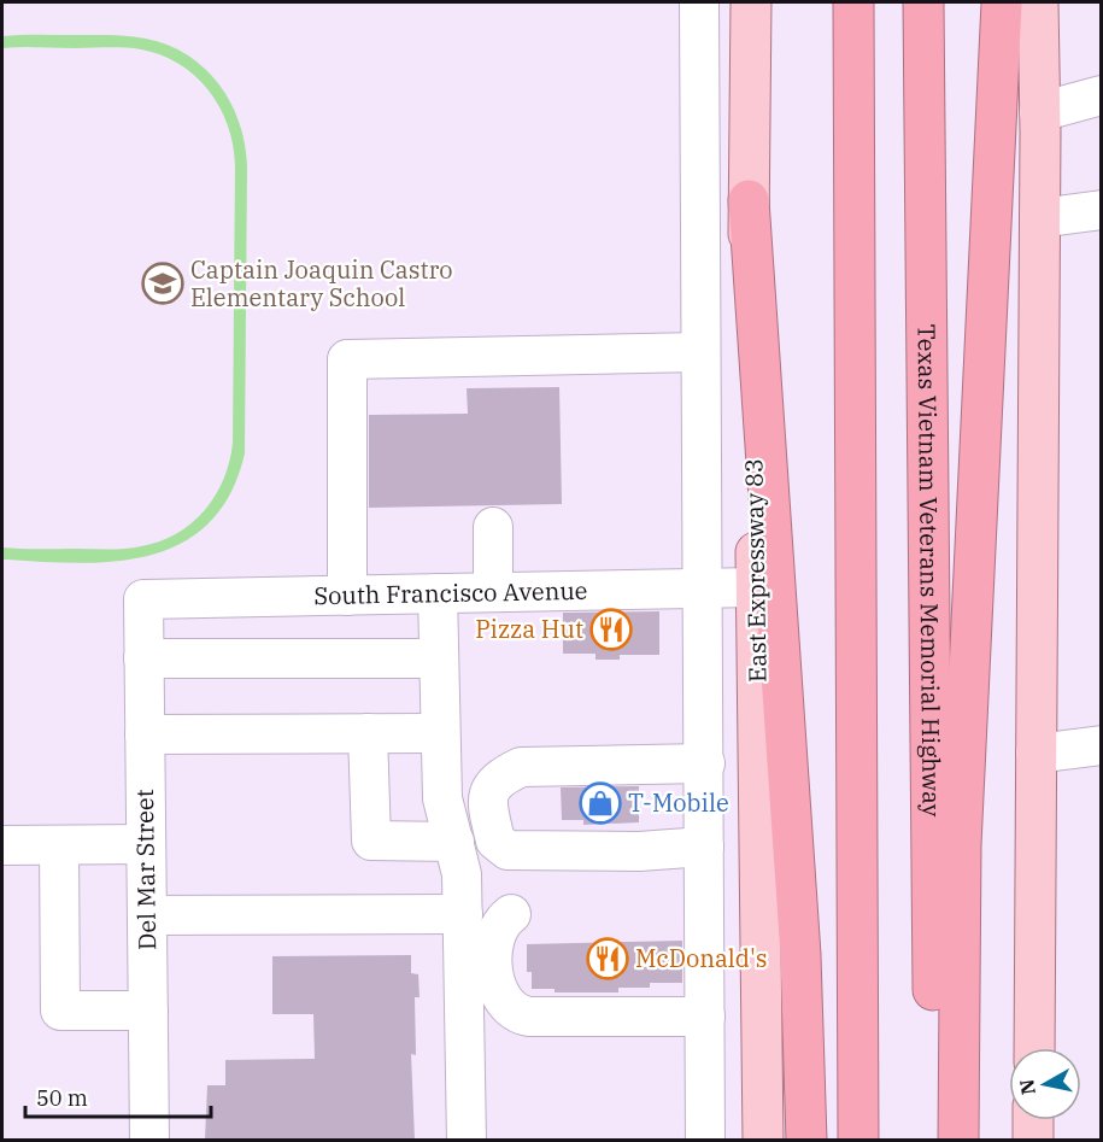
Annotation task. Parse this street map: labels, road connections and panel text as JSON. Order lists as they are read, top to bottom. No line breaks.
{"streets":{"highway":["Texas Vietnam Veterans Memorial Highway"],"main road":["East Expressway 83"],"street":["South Francisco Avenue","Del Mar Street"]},"crossings":[["East Expressway 83","South Francisco Avenue"],["South Francisco Avenue","Del Mar Street"]],"places":{"school or university":["Captain Joaquin Castro Elementary School"],"restaurant":["Pizza Hut","McDonald's"],"shop":["T-Mobile"]},"scale_bar":"50 m","north":"left"}
